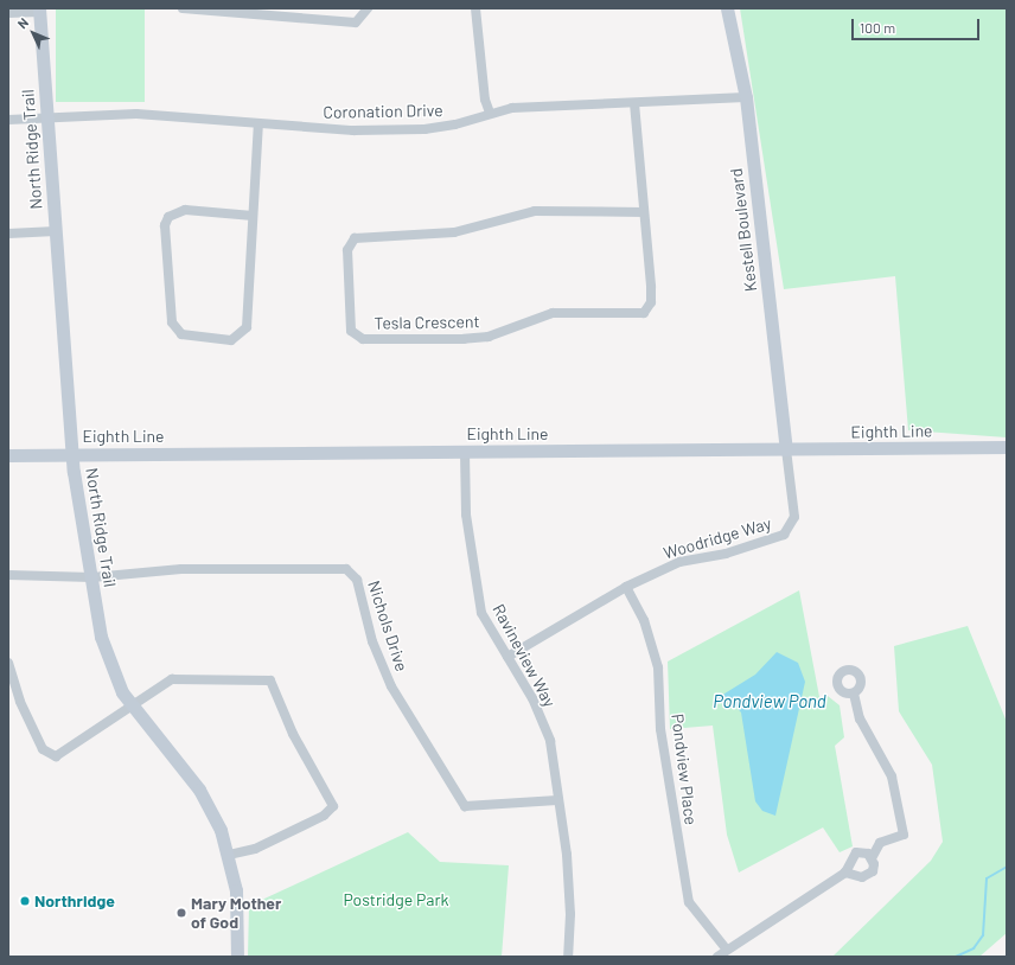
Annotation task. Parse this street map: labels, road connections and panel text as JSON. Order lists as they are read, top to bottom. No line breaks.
{"streets":{"street":["Coronation Drive","North Ridge Trail","Kestell Boulevard","Tesla Crescent","Eighth Line","Woodridge Way","Nichols Drive","Ravineview Way","Pondview Place"]},"crossings":[["Coronation Drive","North Ridge Trail"],["Coronation Drive","Kestell Boulevard"],["Coronation Drive","Tesla Crescent"],["North Ridge Trail","Eighth Line"],["North Ridge Trail","Nichols Drive"],["Kestell Boulevard","Eighth Line"],["Kestell Boulevard","Woodridge Way"],["Eighth Line","Woodridge Way"],["Eighth Line","Ravineview Way"],["Woodridge Way","Ravineview Way"],["Woodridge Way","Pondview Place"],["Nichols Drive","Ravineview Way"]],"water":["Pondview Pond"],"parks":["Postridge Park"],"places":["Northridge","Mary Mother of God"],"scale_bar":"100 m","north":"top left"}
